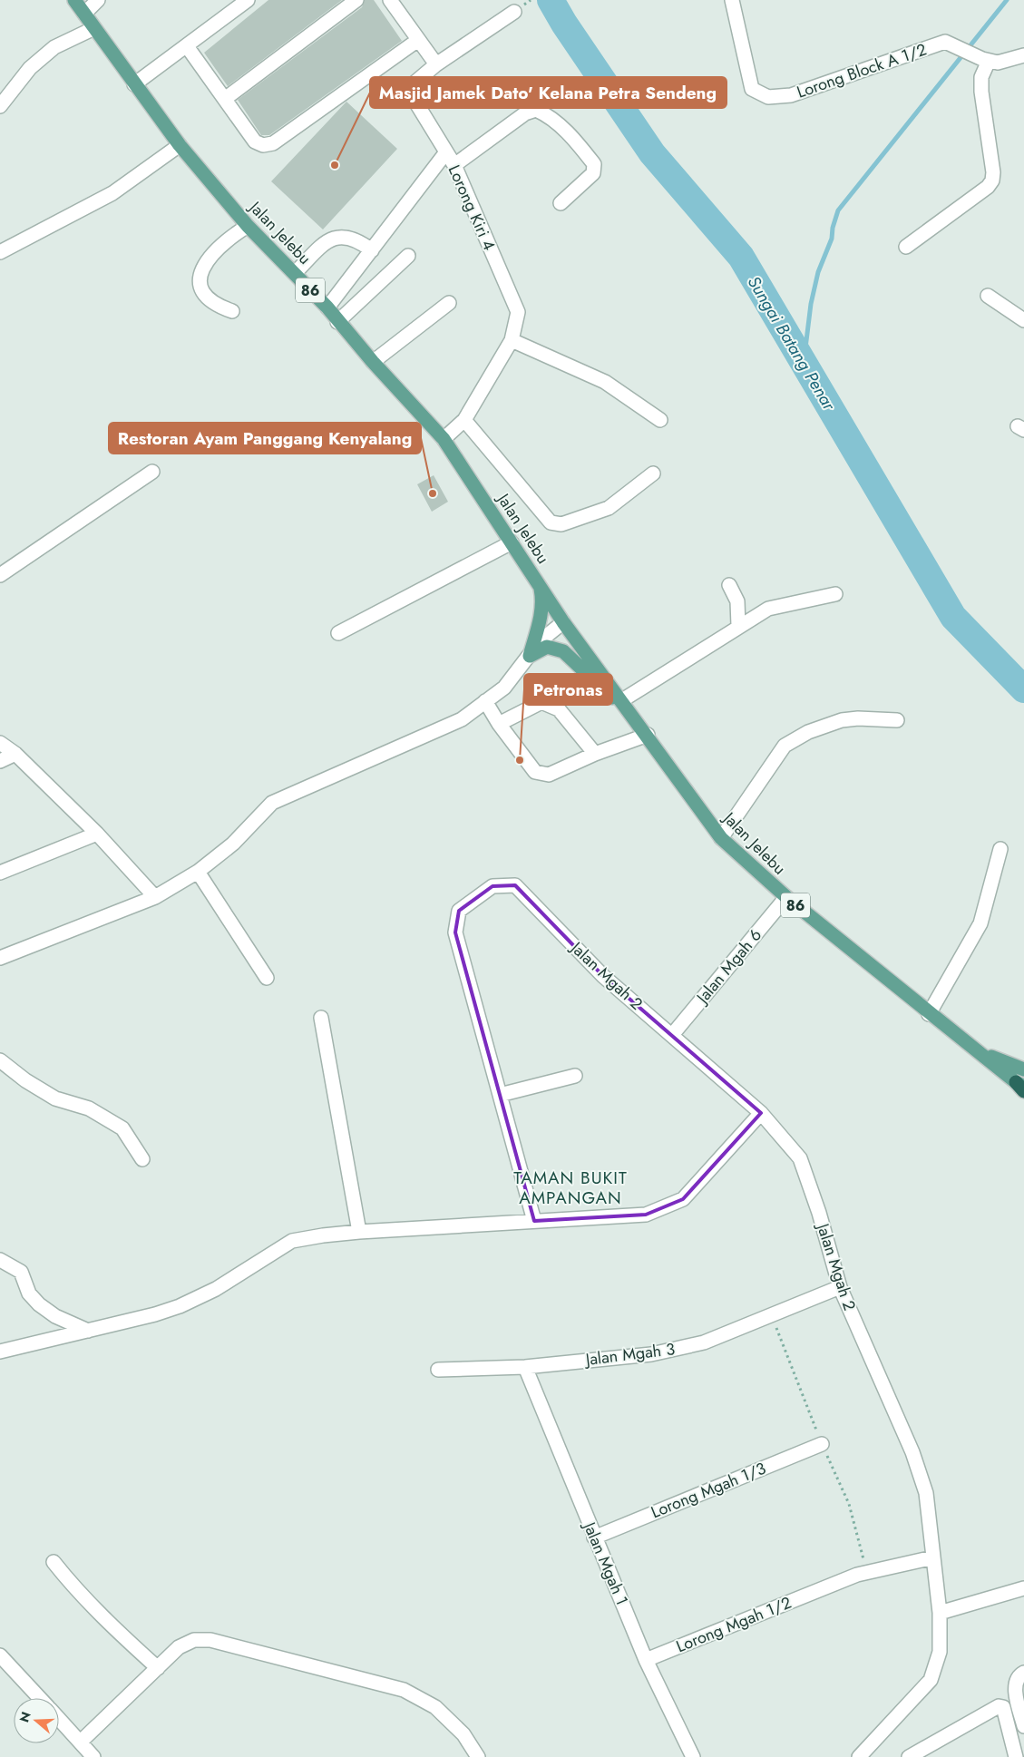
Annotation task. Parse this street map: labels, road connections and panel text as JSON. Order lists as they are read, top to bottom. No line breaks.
{"streets":{"main road":["Jalan Jelebu","86"],"street":["Lorong Block A 1/2","Lorong Kiri 4","Jalan Mgah 6","Jalan Mgah 2","Jalan Mgah 3","Lorong Mgah 1/3","Jalan Mgah 1","Lorong Mgah 1/2"]},"crossings":[["Lorong Kiri 4","Jalan Jelebu"],["Jalan Jelebu","Jalan Mgah 6"],["Jalan Mgah 6","Jalan Mgah 2"],["Jalan Mgah 2","Jalan Mgah 3"],["Jalan Mgah 2","Lorong Mgah 1/2"],["Jalan Mgah 3","Jalan Mgah 1"],["Lorong Mgah 1/3","Jalan Mgah 1"],["Jalan Mgah 1","Lorong Mgah 1/2"]],"districts":["TAMAN BUKIT AMPANGAN"],"water":["Sungai Batang Penar"],"places":["Masjid Jamek Dato' Kelana Petra Sendeng","Restoran Ayam Panggang Kenyalang","Petronas"],"north":"left"}
